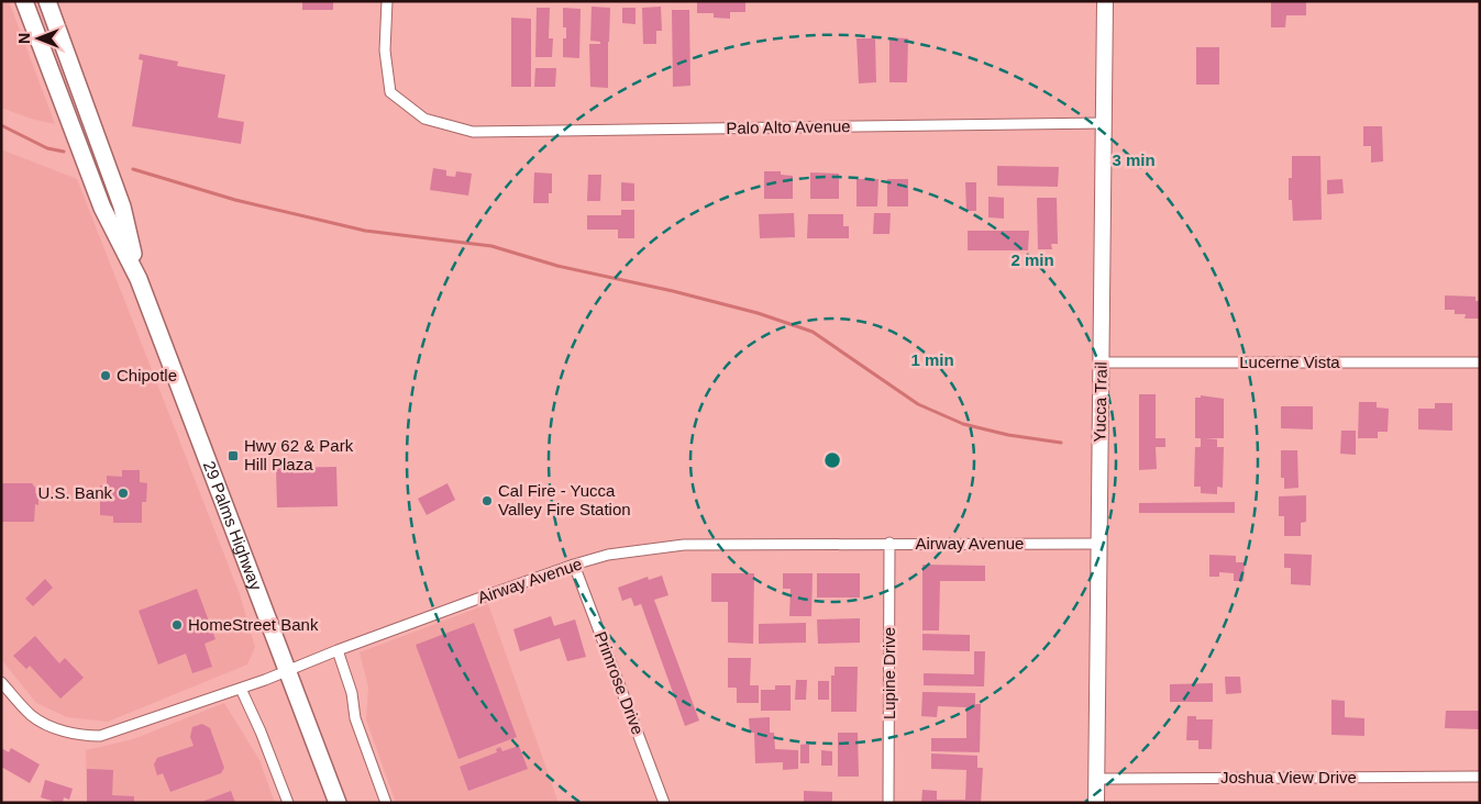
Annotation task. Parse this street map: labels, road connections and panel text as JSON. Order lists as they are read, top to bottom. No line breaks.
{"streets":{"main road":["Yucca Trail","29 Palms Highway"],"street":["Palo Alto Avenue","Lucerne Vista","Airway Avenue","Lupine Drive","Primrose Drive","Joshua View Drive"]},"crossings":[["Palo Alto Avenue","Yucca Trail"],["Lucerne Vista","Yucca Trail"],["Yucca Trail","Airway Avenue"],["Yucca Trail","Joshua View Drive"],["29 Palms Highway","Airway Avenue"],["Airway Avenue","Lupine Drive"],["Airway Avenue","Primrose Drive"]],"places":{"other":["Chipotle","U.S. Bank","Cal Fire - Yucca Valley Fire Station","HomeStreet Bank"],"transit":["Hwy 62 & Park Hill Plaza"]},"north":"left","rings":["3 min","2 min","1 min"]}
